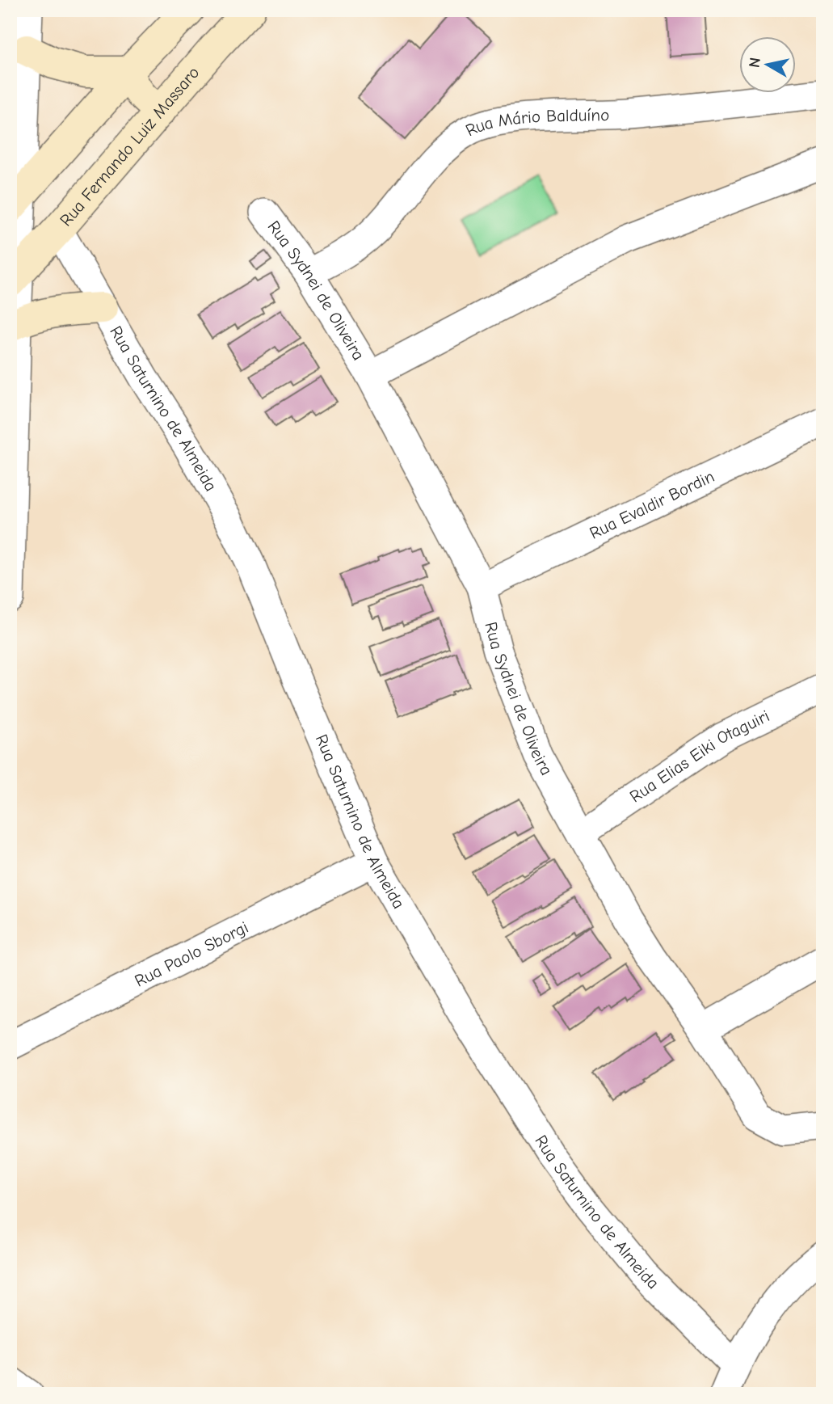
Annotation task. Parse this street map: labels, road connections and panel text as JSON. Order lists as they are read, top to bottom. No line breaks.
{"streets":{"street":["Rua Mário Balduíno","Rua Fernando Luiz Massaro","Rua Sydnei de Oliveira","Rua Saturnino de Almeida","Rua Evaldir Bordin","Rua Elias Eiki Otaguiri","Rua Paolo Sborgi"]},"crossings":[["Rua Mário Balduíno","Rua Sydnei de Oliveira"],["Rua Fernando Luiz Massaro","Rua Saturnino de Almeida"],["Rua Sydnei de Oliveira","Rua Evaldir Bordin"],["Rua Sydnei de Oliveira","Rua Elias Eiki Otaguiri"],["Rua Saturnino de Almeida","Rua Paolo Sborgi"]],"north":"left"}
